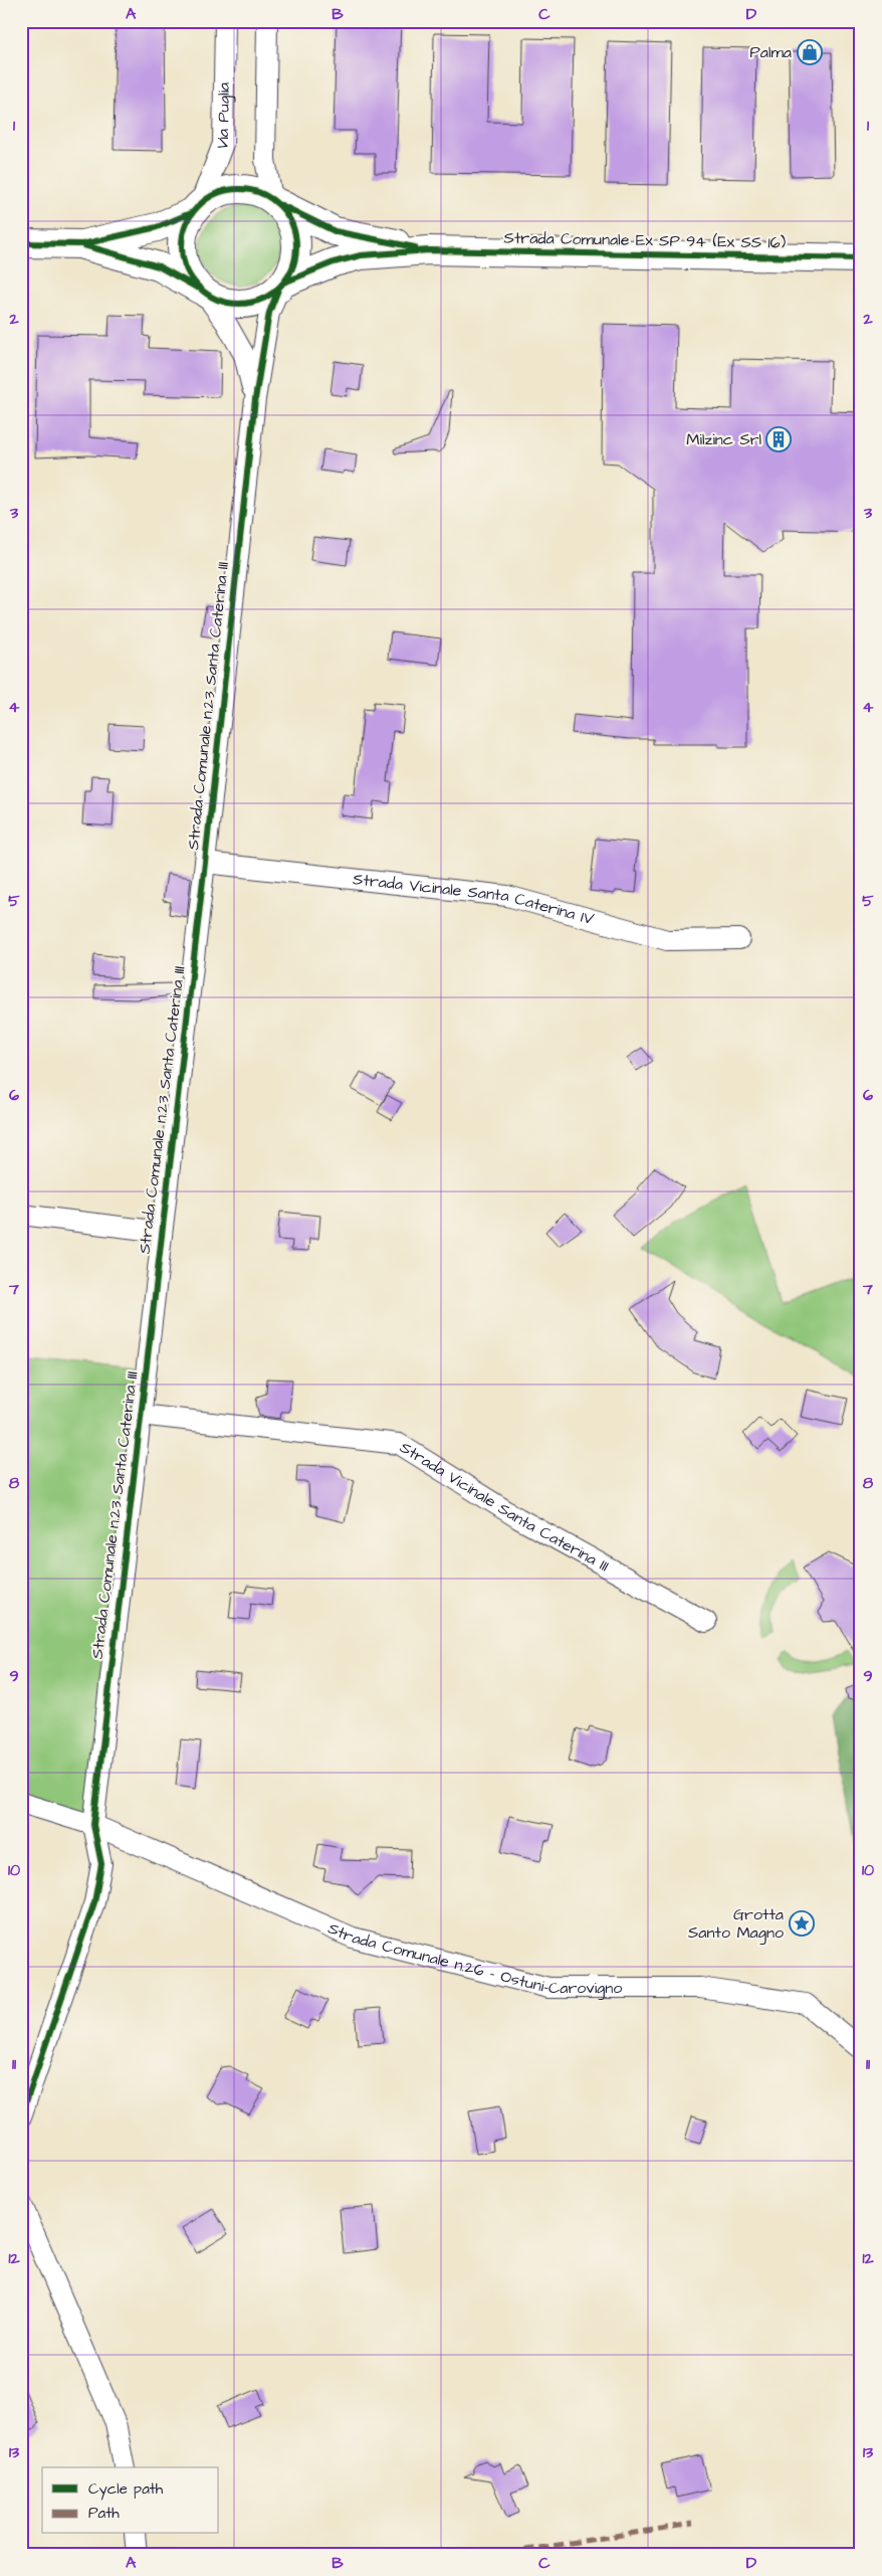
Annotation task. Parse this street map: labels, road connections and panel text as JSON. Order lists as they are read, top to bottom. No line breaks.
{"streets":{"main road":["Strada Comunale Ex SP 94 (Ex SS 16)"],"street":["Via Puglia","Strada Comunale n.23 Santa Caterina III","Strada Vicinale Santa Caterina IV","Strada Vicinale Santa Caterina III","Strada Comunale n.26 - Ostuni-Carovigno"]},"crossings":[["Via Puglia","Strada Comunale Ex SP 94 (Ex SS 16)"],["Via Puglia","Strada Comunale n.23 Santa Caterina III"],["Strada Comunale Ex SP 94 (Ex SS 16)","Strada Comunale n.23 Santa Caterina III"],["Strada Comunale n.23 Santa Caterina III","Strada Vicinale Santa Caterina IV"],["Strada Comunale n.23 Santa Caterina III","Strada Vicinale Santa Caterina III"],["Strada Comunale n.23 Santa Caterina III","Strada Comunale n.26 - Ostuni-Carovigno"]],"places":{"shop":["Palma"],"building":["Milzinc Srl"],"place":["Grotta Santo Magno"]},"legend":["Cycle path","Path"],"grid":{"columns":["A","B","C","D"],"rows":["1","2","3","4","5","6","7","8","9","10","11","12","13"]}}
